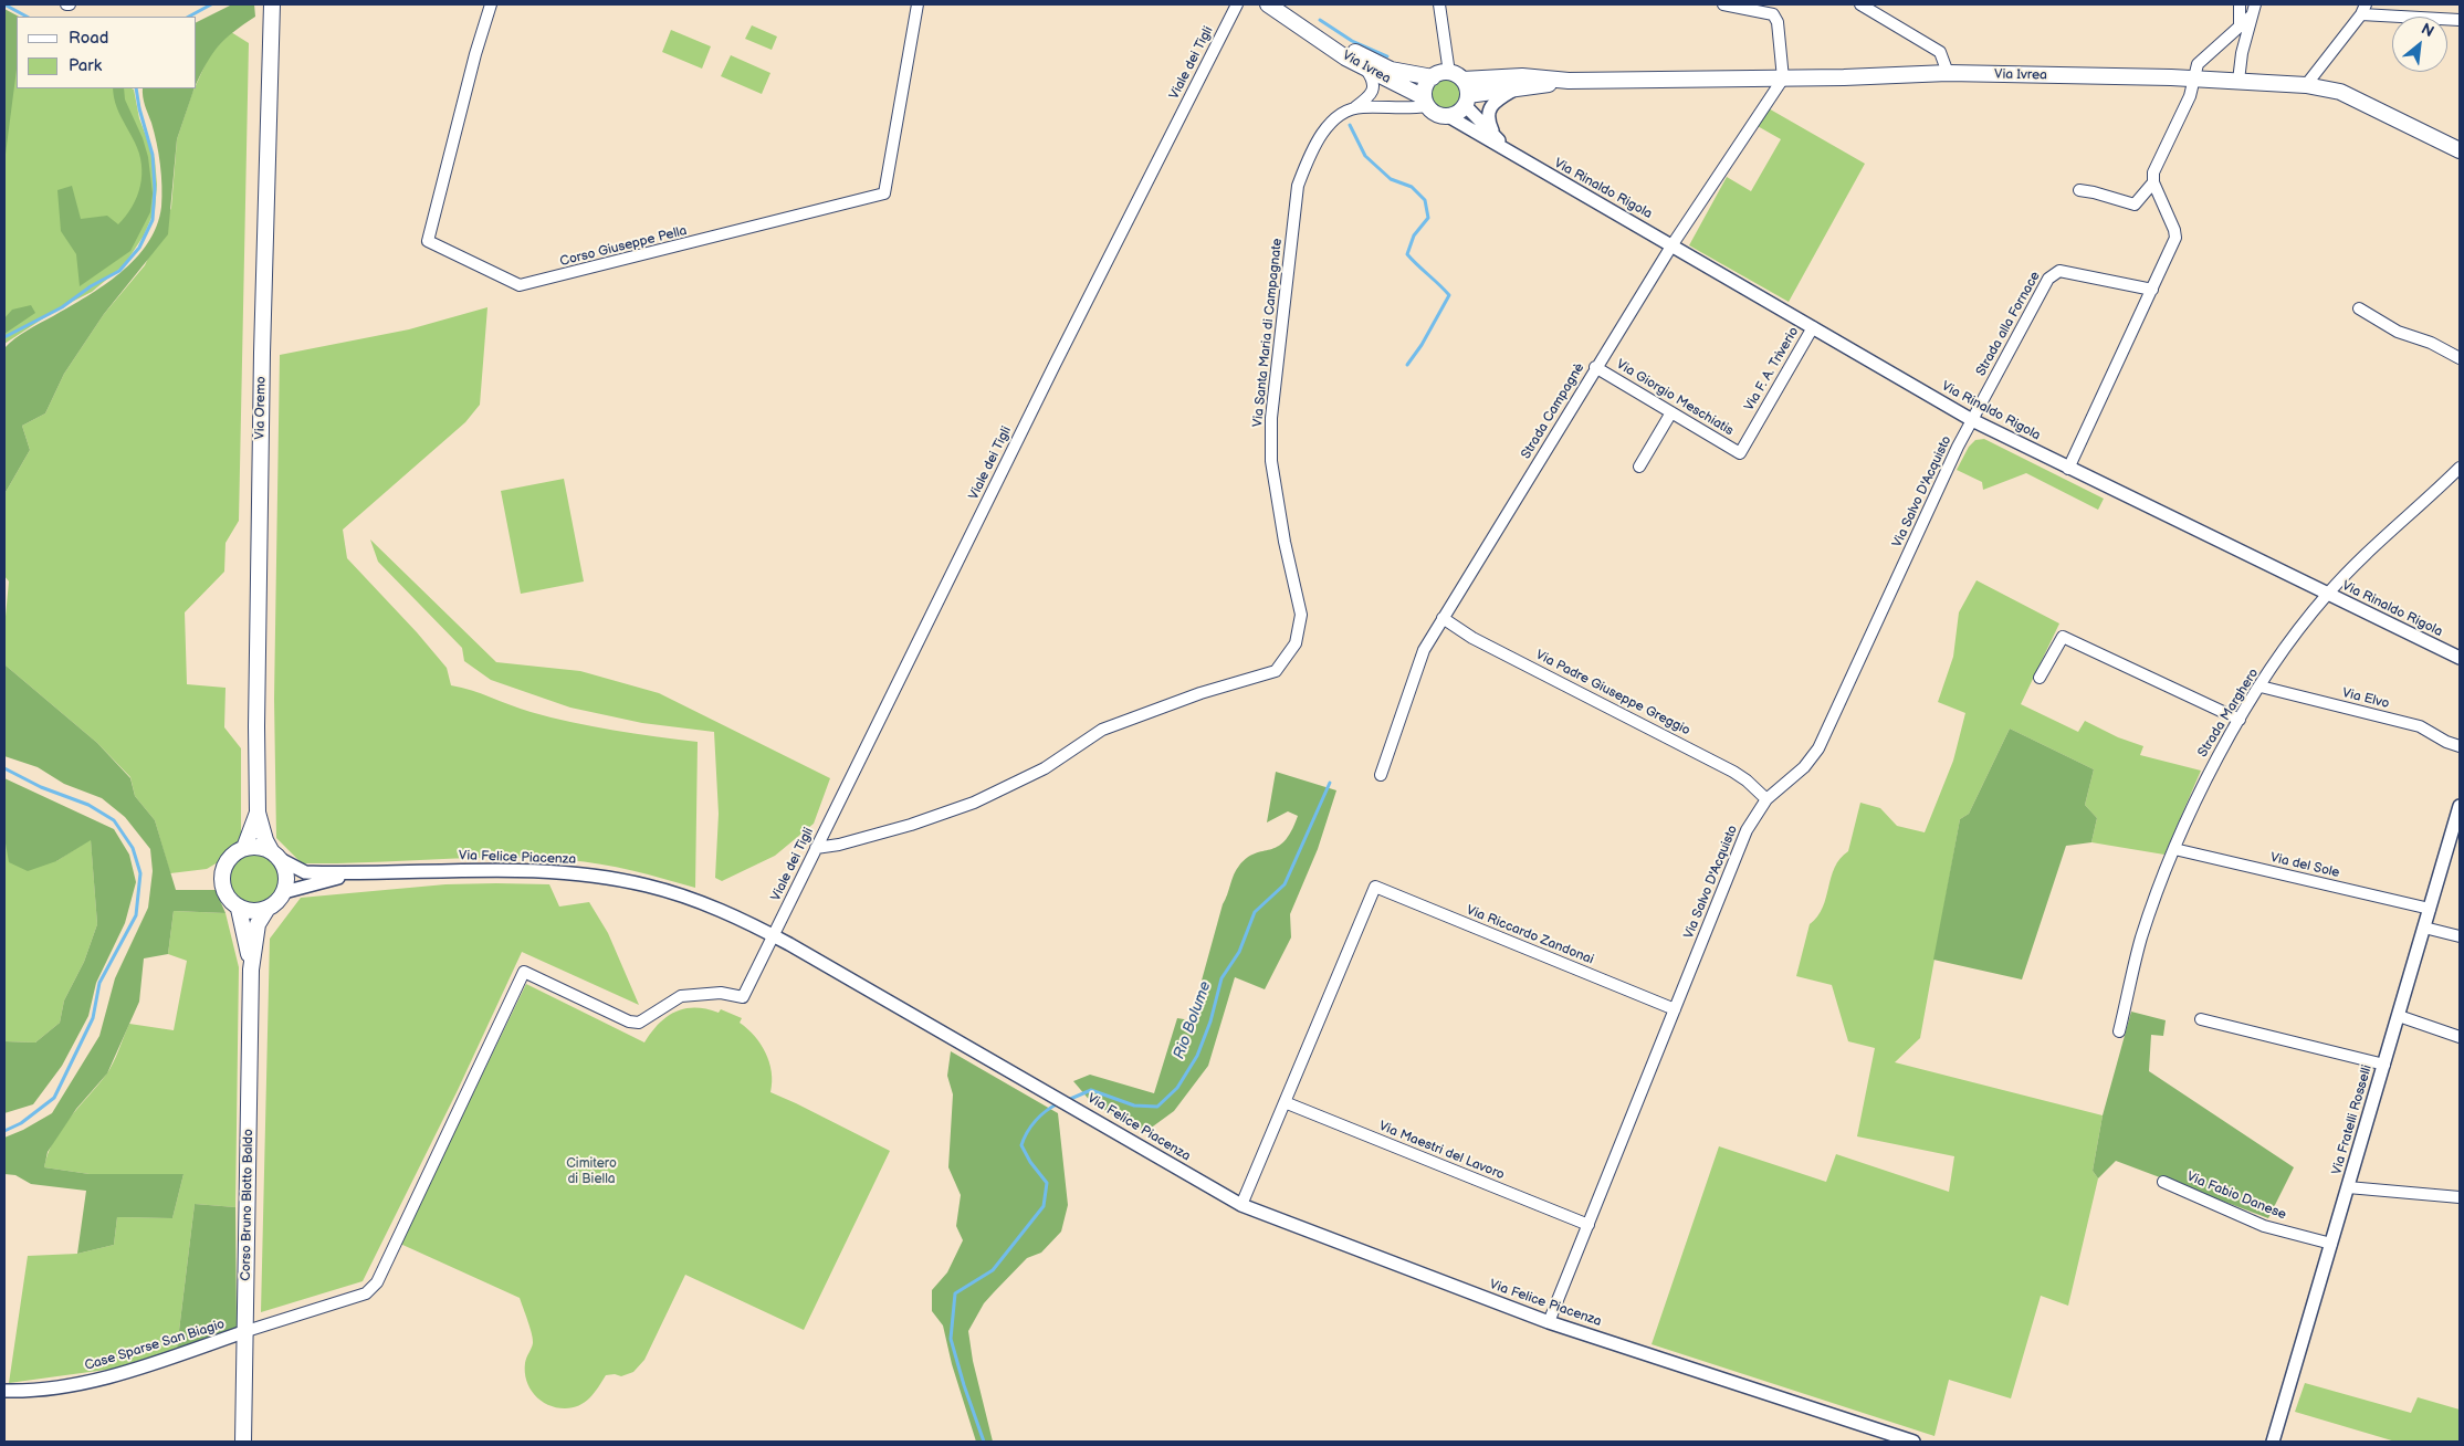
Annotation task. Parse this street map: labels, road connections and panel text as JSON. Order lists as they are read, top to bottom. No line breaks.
{"streets":{"main road":["Via Ivrea","Via Oremo","Corso Bruno Blotto Baldo"],"street":["Viale dei Tigli","Via Rinaldo Rigola","Corso Giuseppe Pella","Strada alla Fornace","Via Santa Maria di Campagnate","Via F. A. Triverio","Via Giorgio Meschiatis","Strada Campagnè","Via Salvo D'Acquisto","Via Padre Giuseppe Greggio","Via Elvo","Strada Marghero","Via Felice Piacenza","Via del Sole","Via Riccardo Zandonai","Via Fratelli Rosselli","Via Maestri del Lavoro","Via Fabio Danese","Case Sparse San Biagio"]},"crossings":[["Viale dei Tigli","Via Santa Maria di Campagnate"],["Viale dei Tigli","Via Felice Piacenza"],["Viale dei Tigli","Corso Bruno Blotto Baldo"],["Viale dei Tigli","Case Sparse San Biagio"],["Via Ivrea","Via Rinaldo Rigola"],["Via Ivrea","Via Santa Maria di Campagnate"],["Via Ivrea","Strada Campagnè"],["Via Rinaldo Rigola","Strada alla Fornace"],["Via Rinaldo Rigola","Via F. A. Triverio"],["Via Rinaldo Rigola","Strada Campagnè"],["Via Rinaldo Rigola","Via Salvo D'Acquisto"],["Via Rinaldo Rigola","Strada Marghero"],["Strada alla Fornace","Via Salvo D'Acquisto"],["Via F. A. Triverio","Via Giorgio Meschiatis"],["Via Giorgio Meschiatis","Strada Campagnè"],["Via Oremo","Via Felice Piacenza"],["Via Oremo","Corso Bruno Blotto Baldo"],["Strada Campagnè","Via Padre Giuseppe Greggio"],["Via Salvo D'Acquisto","Via Padre Giuseppe Greggio"],["Via Salvo D'Acquisto","Via Felice Piacenza"],["Via Salvo D'Acquisto","Via Riccardo Zandonai"],["Via Salvo D'Acquisto","Via Maestri del Lavoro"],["Via Elvo","Strada Marghero"],["Strada Marghero","Via del Sole"],["Via Felice Piacenza","Corso Bruno Blotto Baldo"],["Via del Sole","Via Fratelli Rosselli"],["Via Riccardo Zandonai","Via Maestri del Lavoro"],["Via Fratelli Rosselli","Via Fabio Danese"],["Corso Bruno Blotto Baldo","Case Sparse San Biagio"]],"water":["Rio Bolume"],"parks":["Cimitero di Biella"],"legend":["Road","Park"],"north":"top right"}
